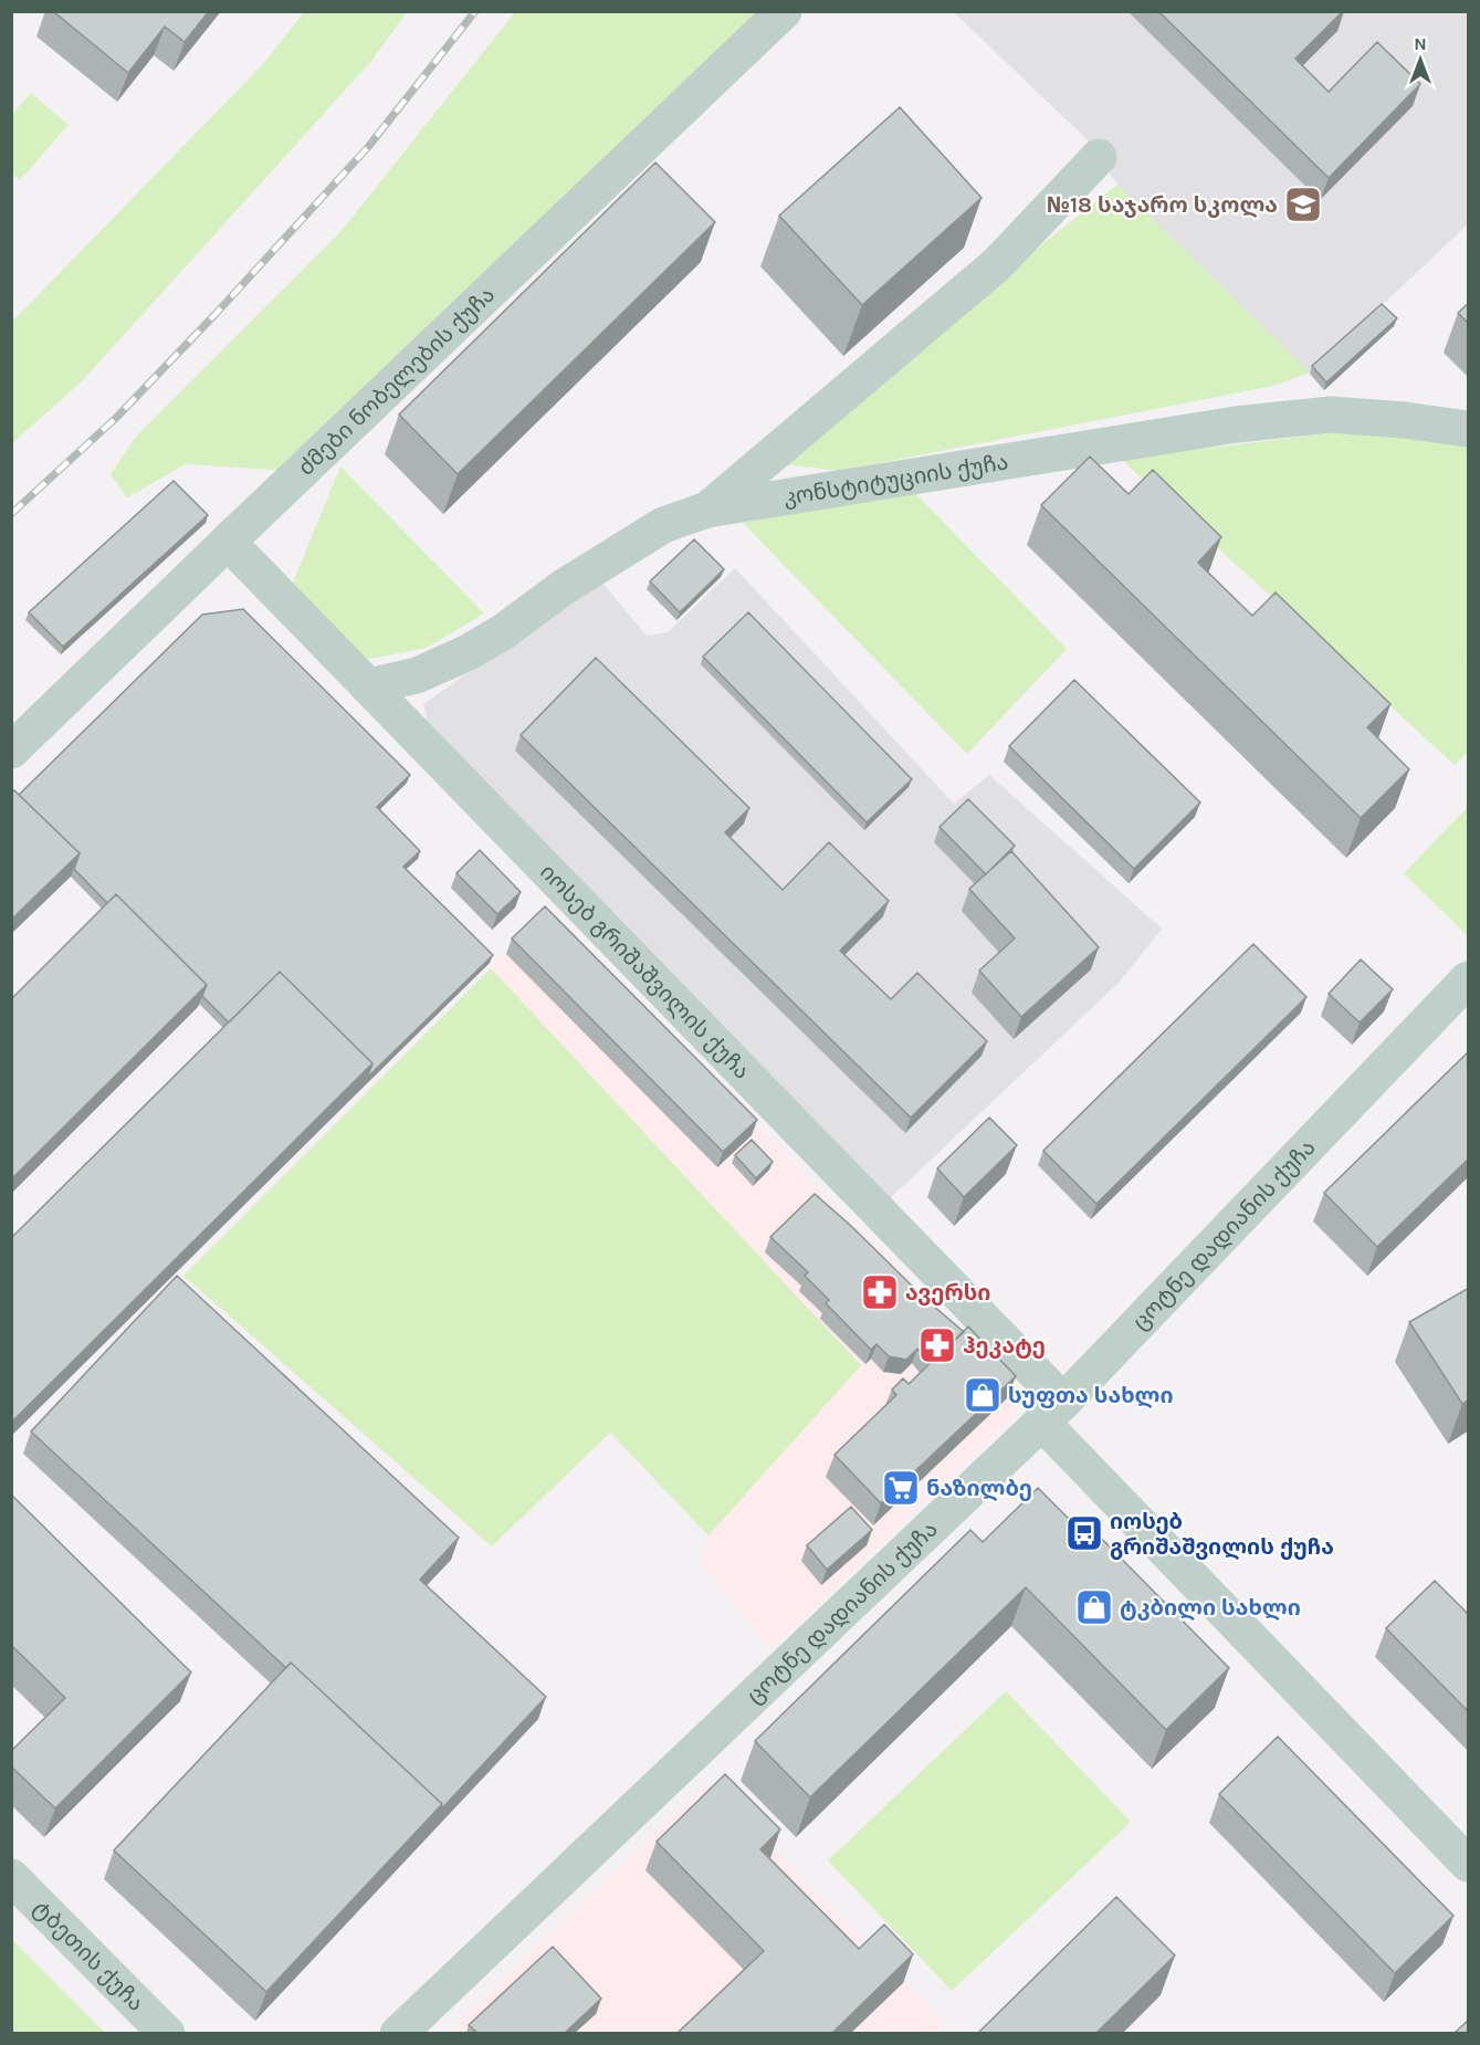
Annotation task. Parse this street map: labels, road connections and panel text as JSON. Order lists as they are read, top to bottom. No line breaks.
{"streets":{"street":["ძმები ნობელების ქუჩა","კონსტიტუციის ქუჩა","იოსებ გრიშაშვილის ქუჩა","ცოტნე დადიანის ქუჩა","ტბეთის ქუჩა"]},"crossings":[["ძმები ნობელების ქუჩა","იოსებ გრიშაშვილის ქუჩა"],["კონსტიტუციის ქუჩა","იოსებ გრიშაშვილის ქუჩა"],["იოსებ გრიშაშვილის ქუჩა","ცოტნე დადიანის ქუჩა"]],"places":{"school or university":["№18 საჯარო სკოლა"],"pharmacy":["ავერსი","ჰეკატე"],"shop":["სუფთა სახლი","ტკბილი სახლი"],"supermarket":["ნაზილბე"],"bus stop":["იოსებ გრიშაშვილის ქუჩა"]},"north":"top"}
